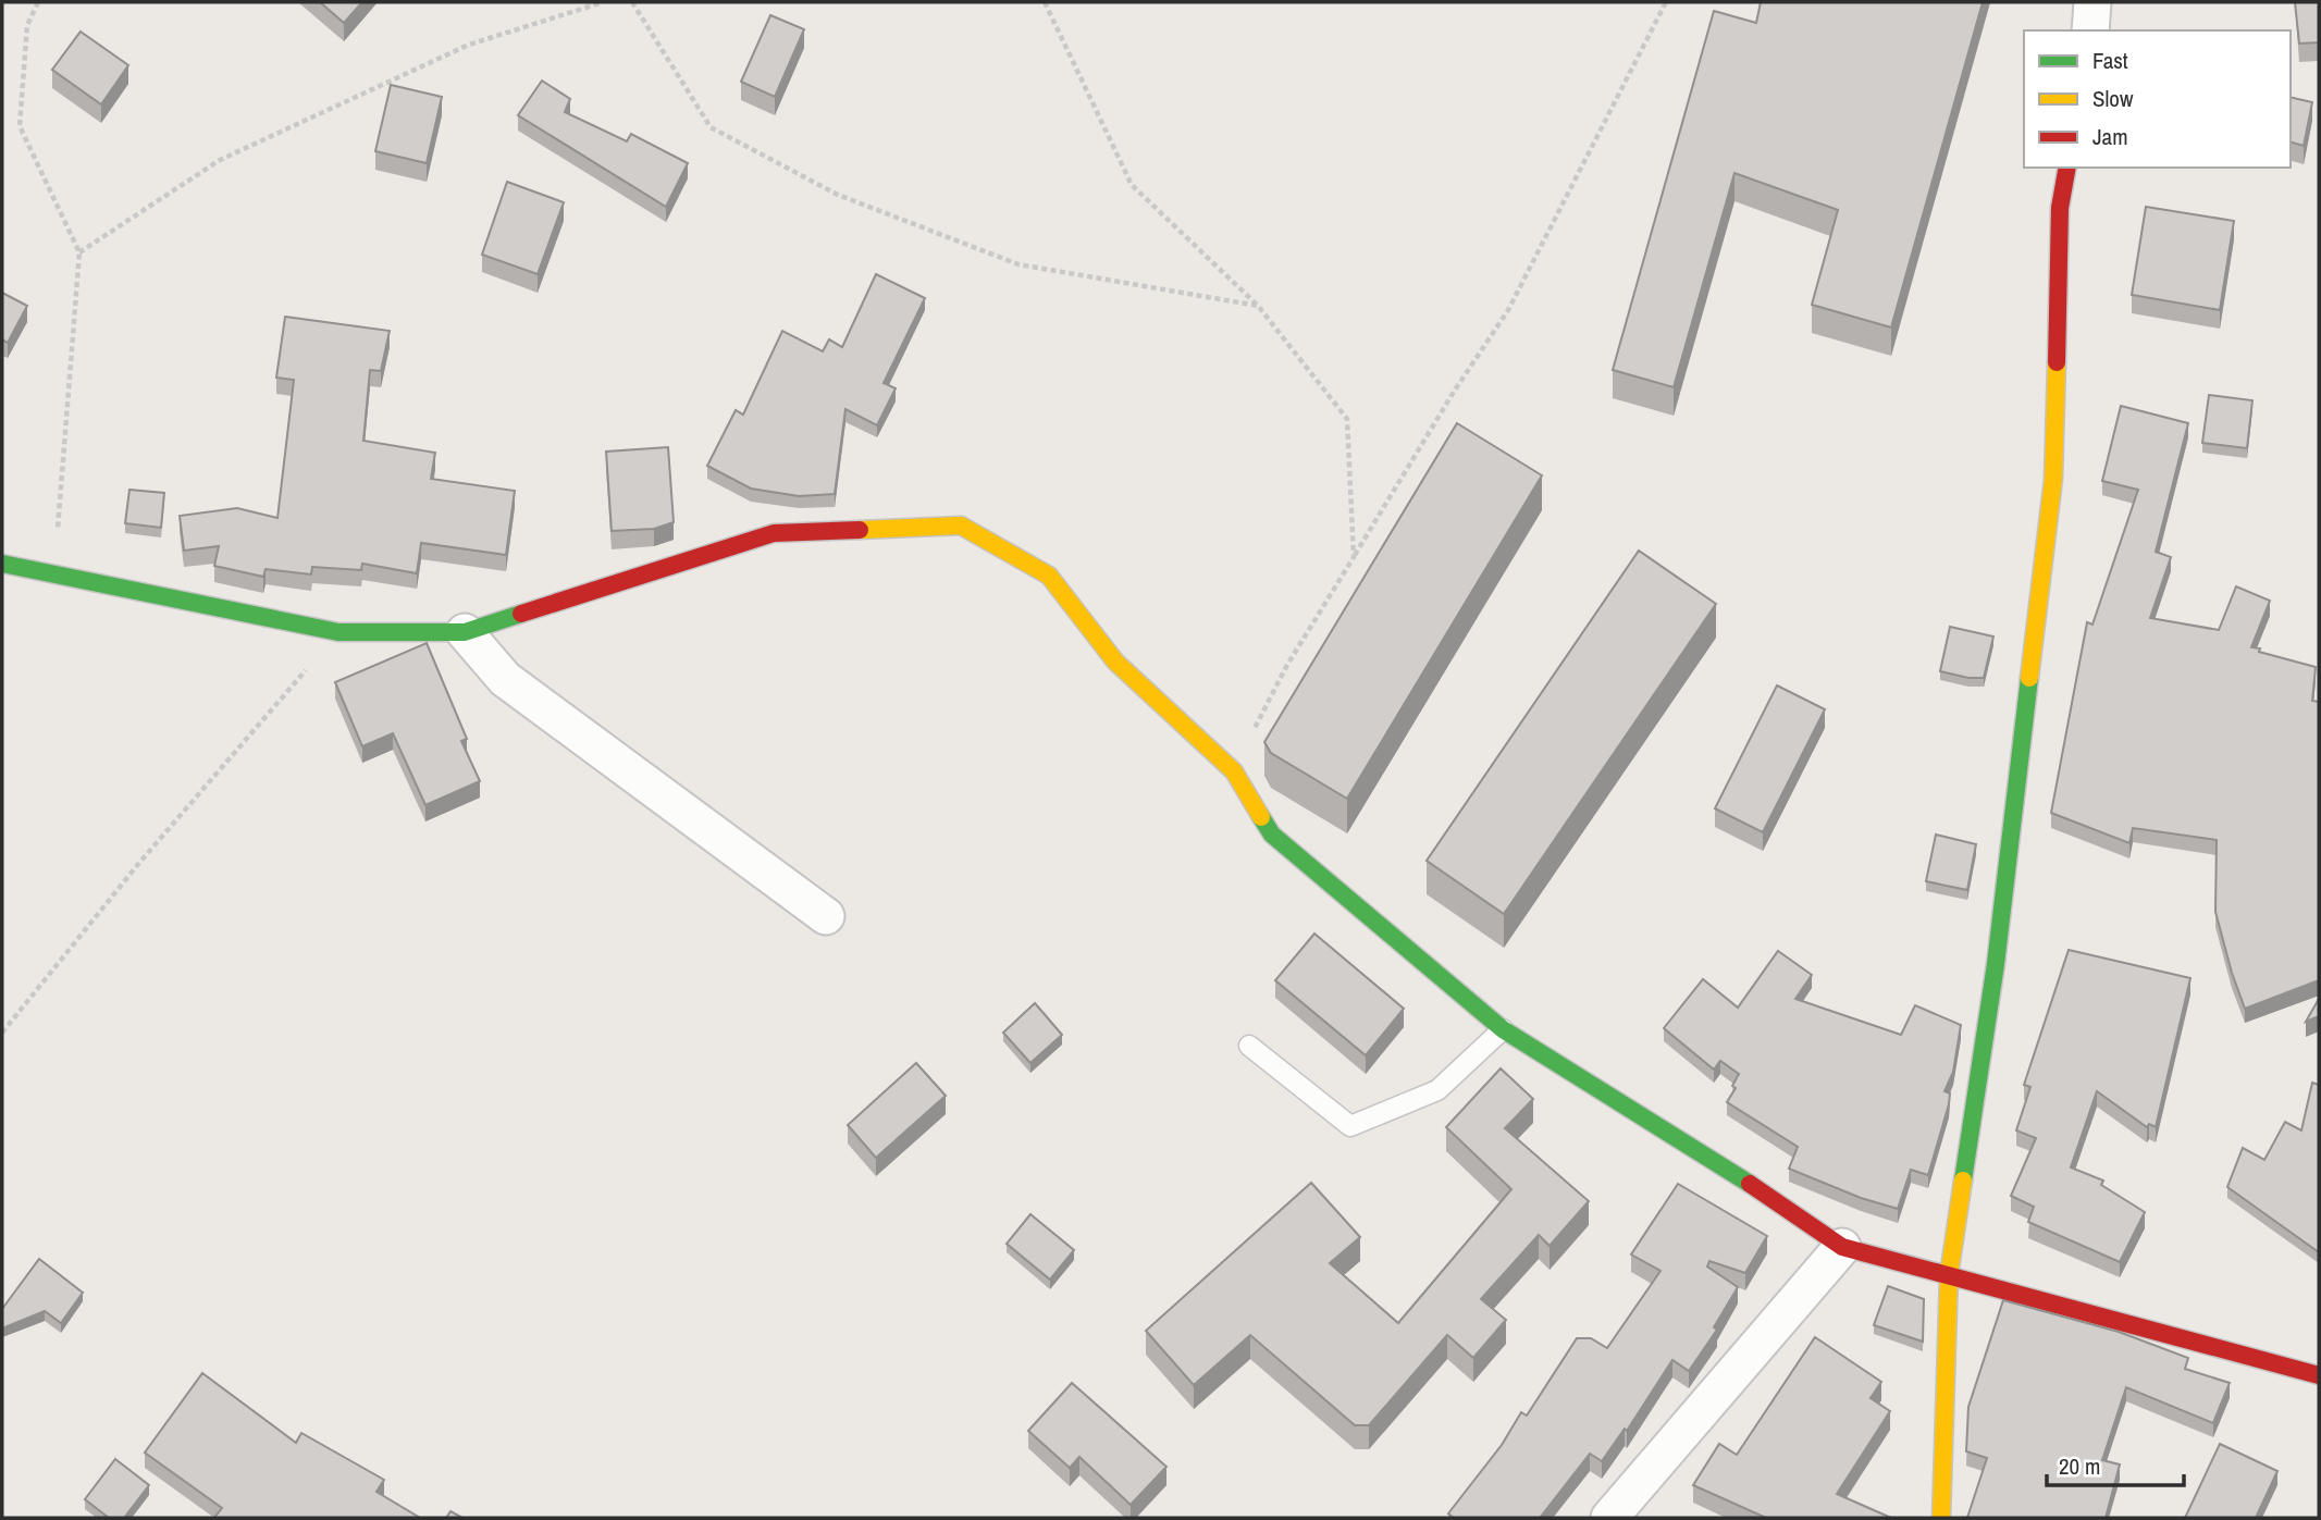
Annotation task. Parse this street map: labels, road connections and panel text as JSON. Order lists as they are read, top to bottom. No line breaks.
{"legend":["Fast","Slow","Jam"],"scale_bar":"20 m"}
